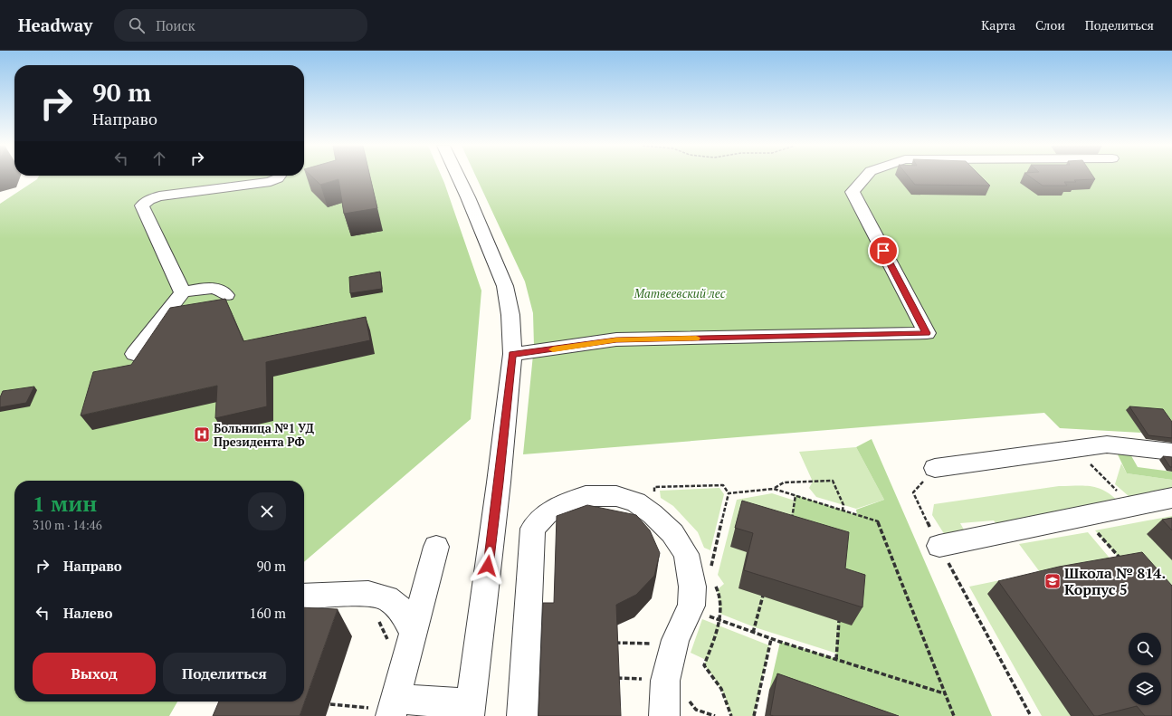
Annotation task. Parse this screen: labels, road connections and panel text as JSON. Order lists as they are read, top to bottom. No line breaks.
{"parks":["Матвеевский лес"],"places":{"hospital":["Больница №1 УД Президента РФ"],"school or university":["Школа № 814. Корпус 5"]},"page":{"header":"Headway","search":"Поиск","nav":["Карта","Слои","Поделиться"],"turn":["90 m","Направо"],"heading":["1 мин","310 m · 14:46"],"list":[{"name":"Направо","value":"90 m"},{"name":"Налево","value":"160 m"}],"buttons":["Выход","Поделиться"]}}
